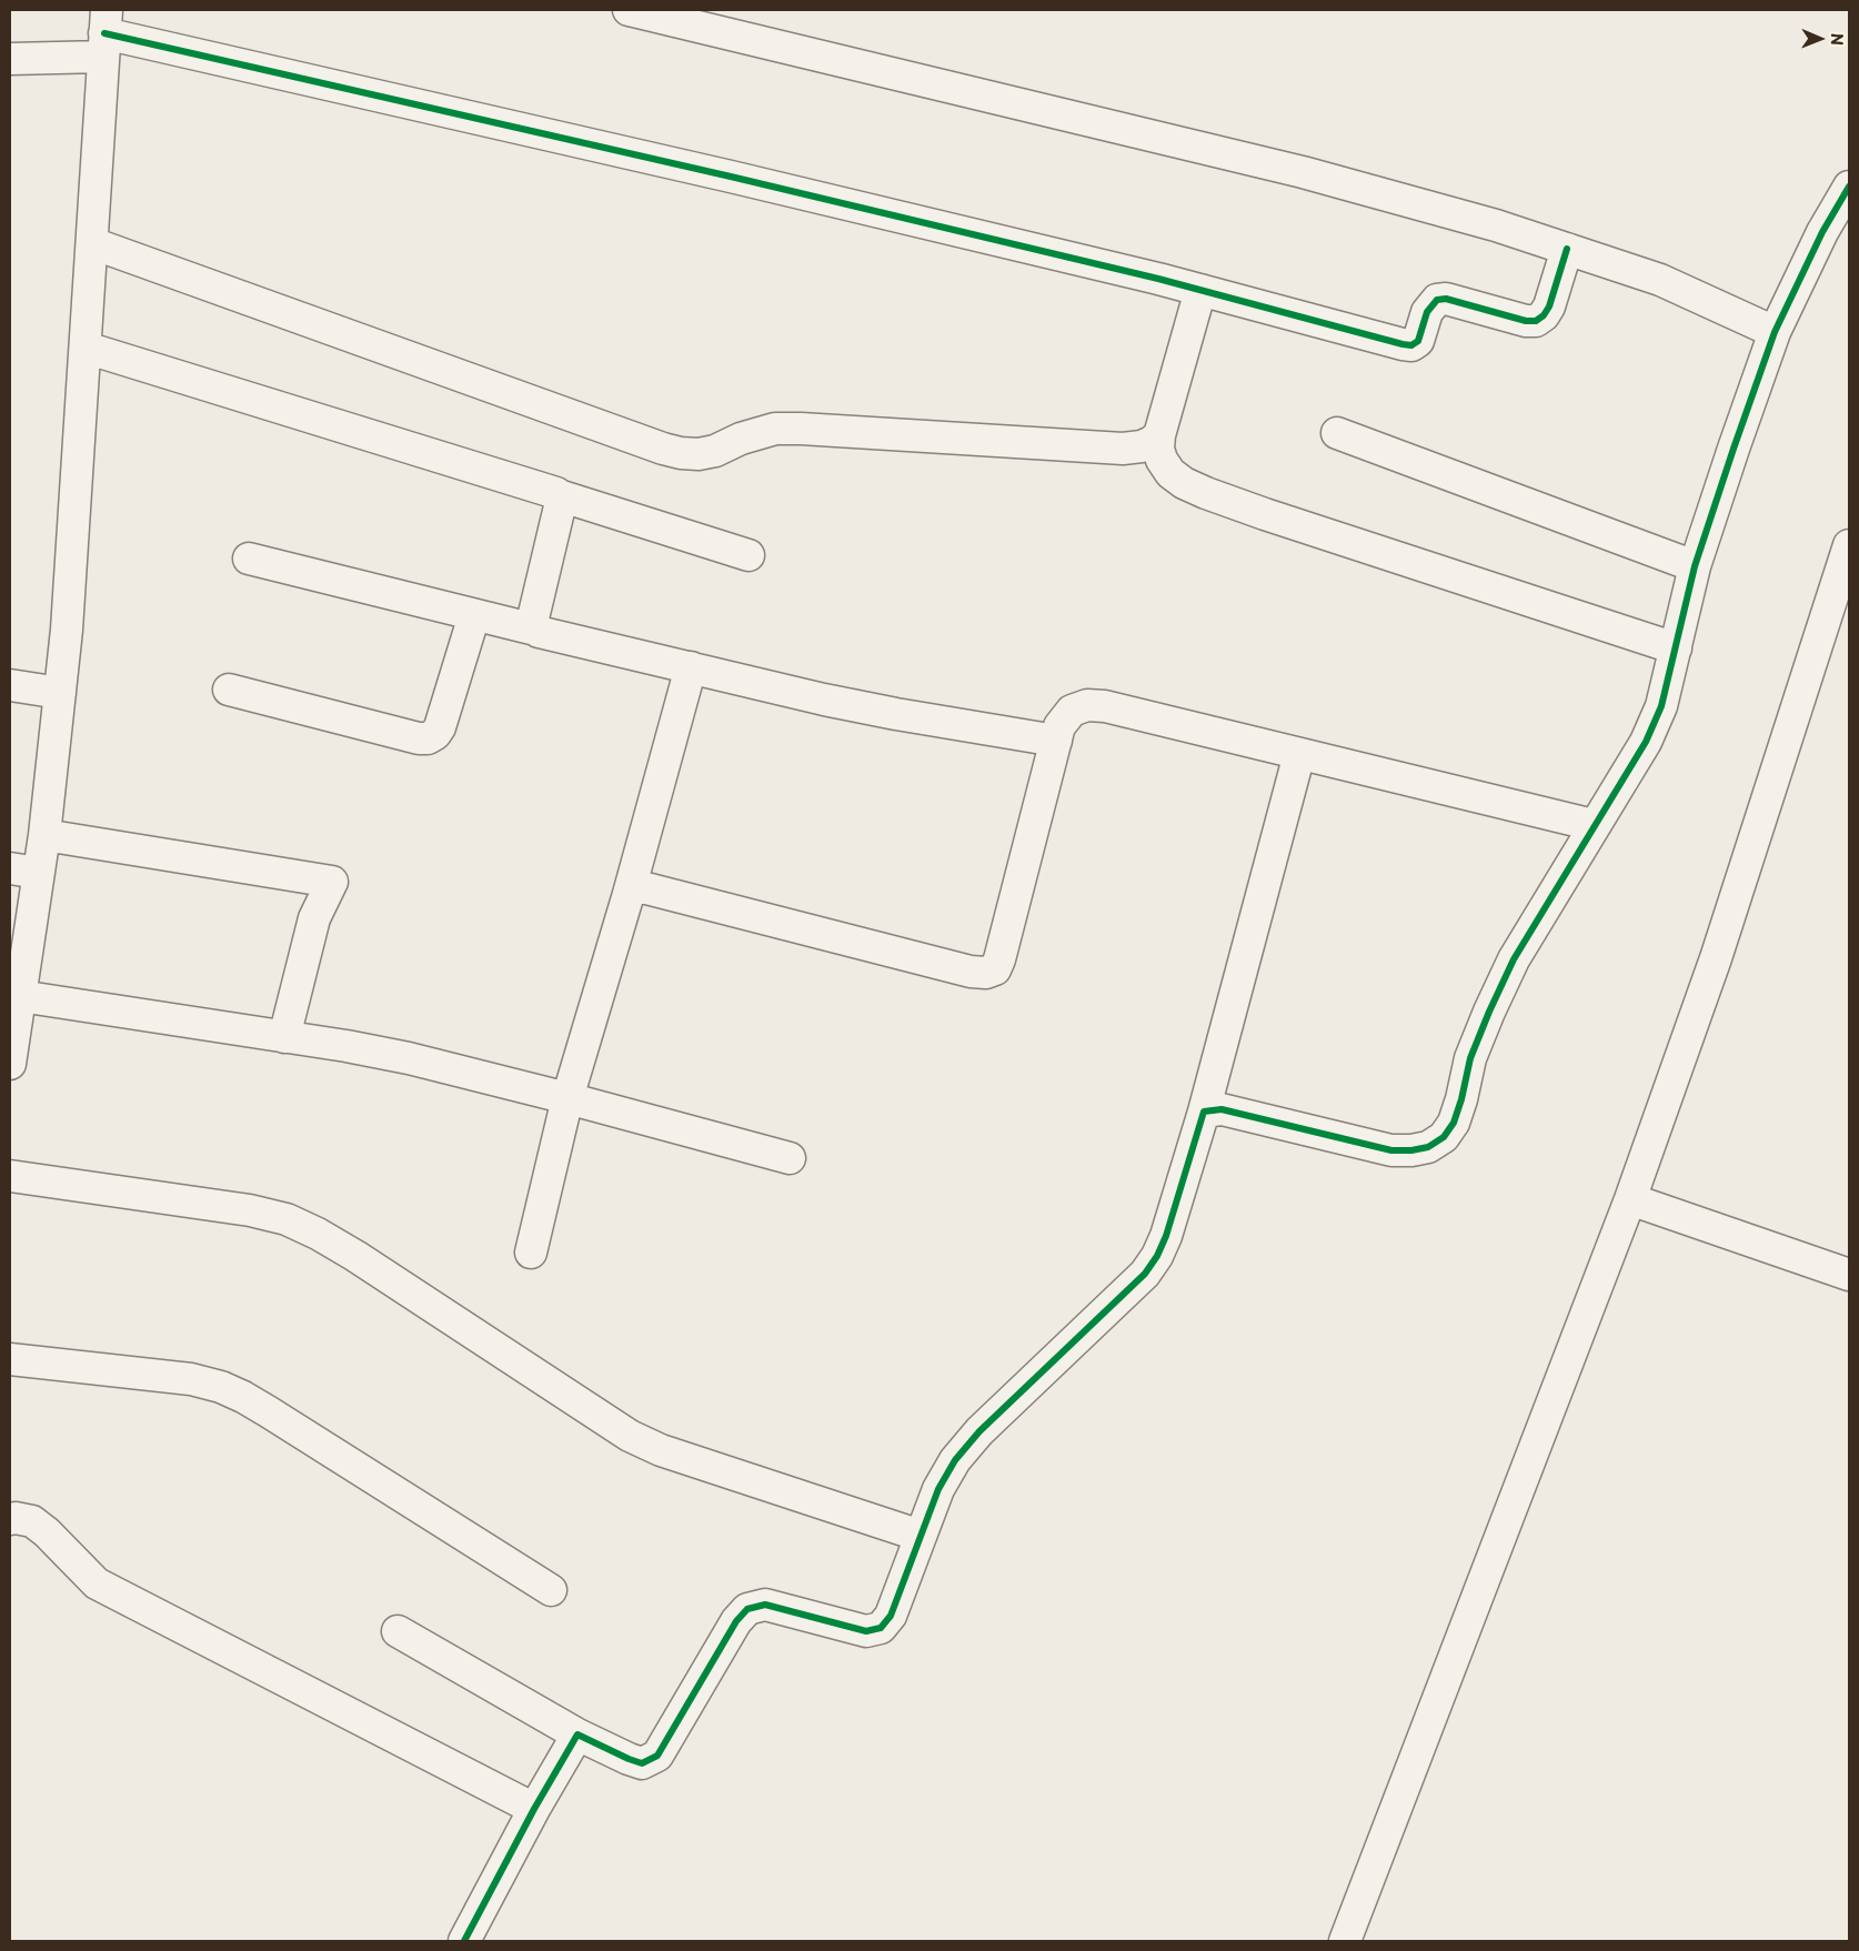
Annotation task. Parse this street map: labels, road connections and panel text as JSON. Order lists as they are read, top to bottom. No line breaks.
{"north":"right"}
